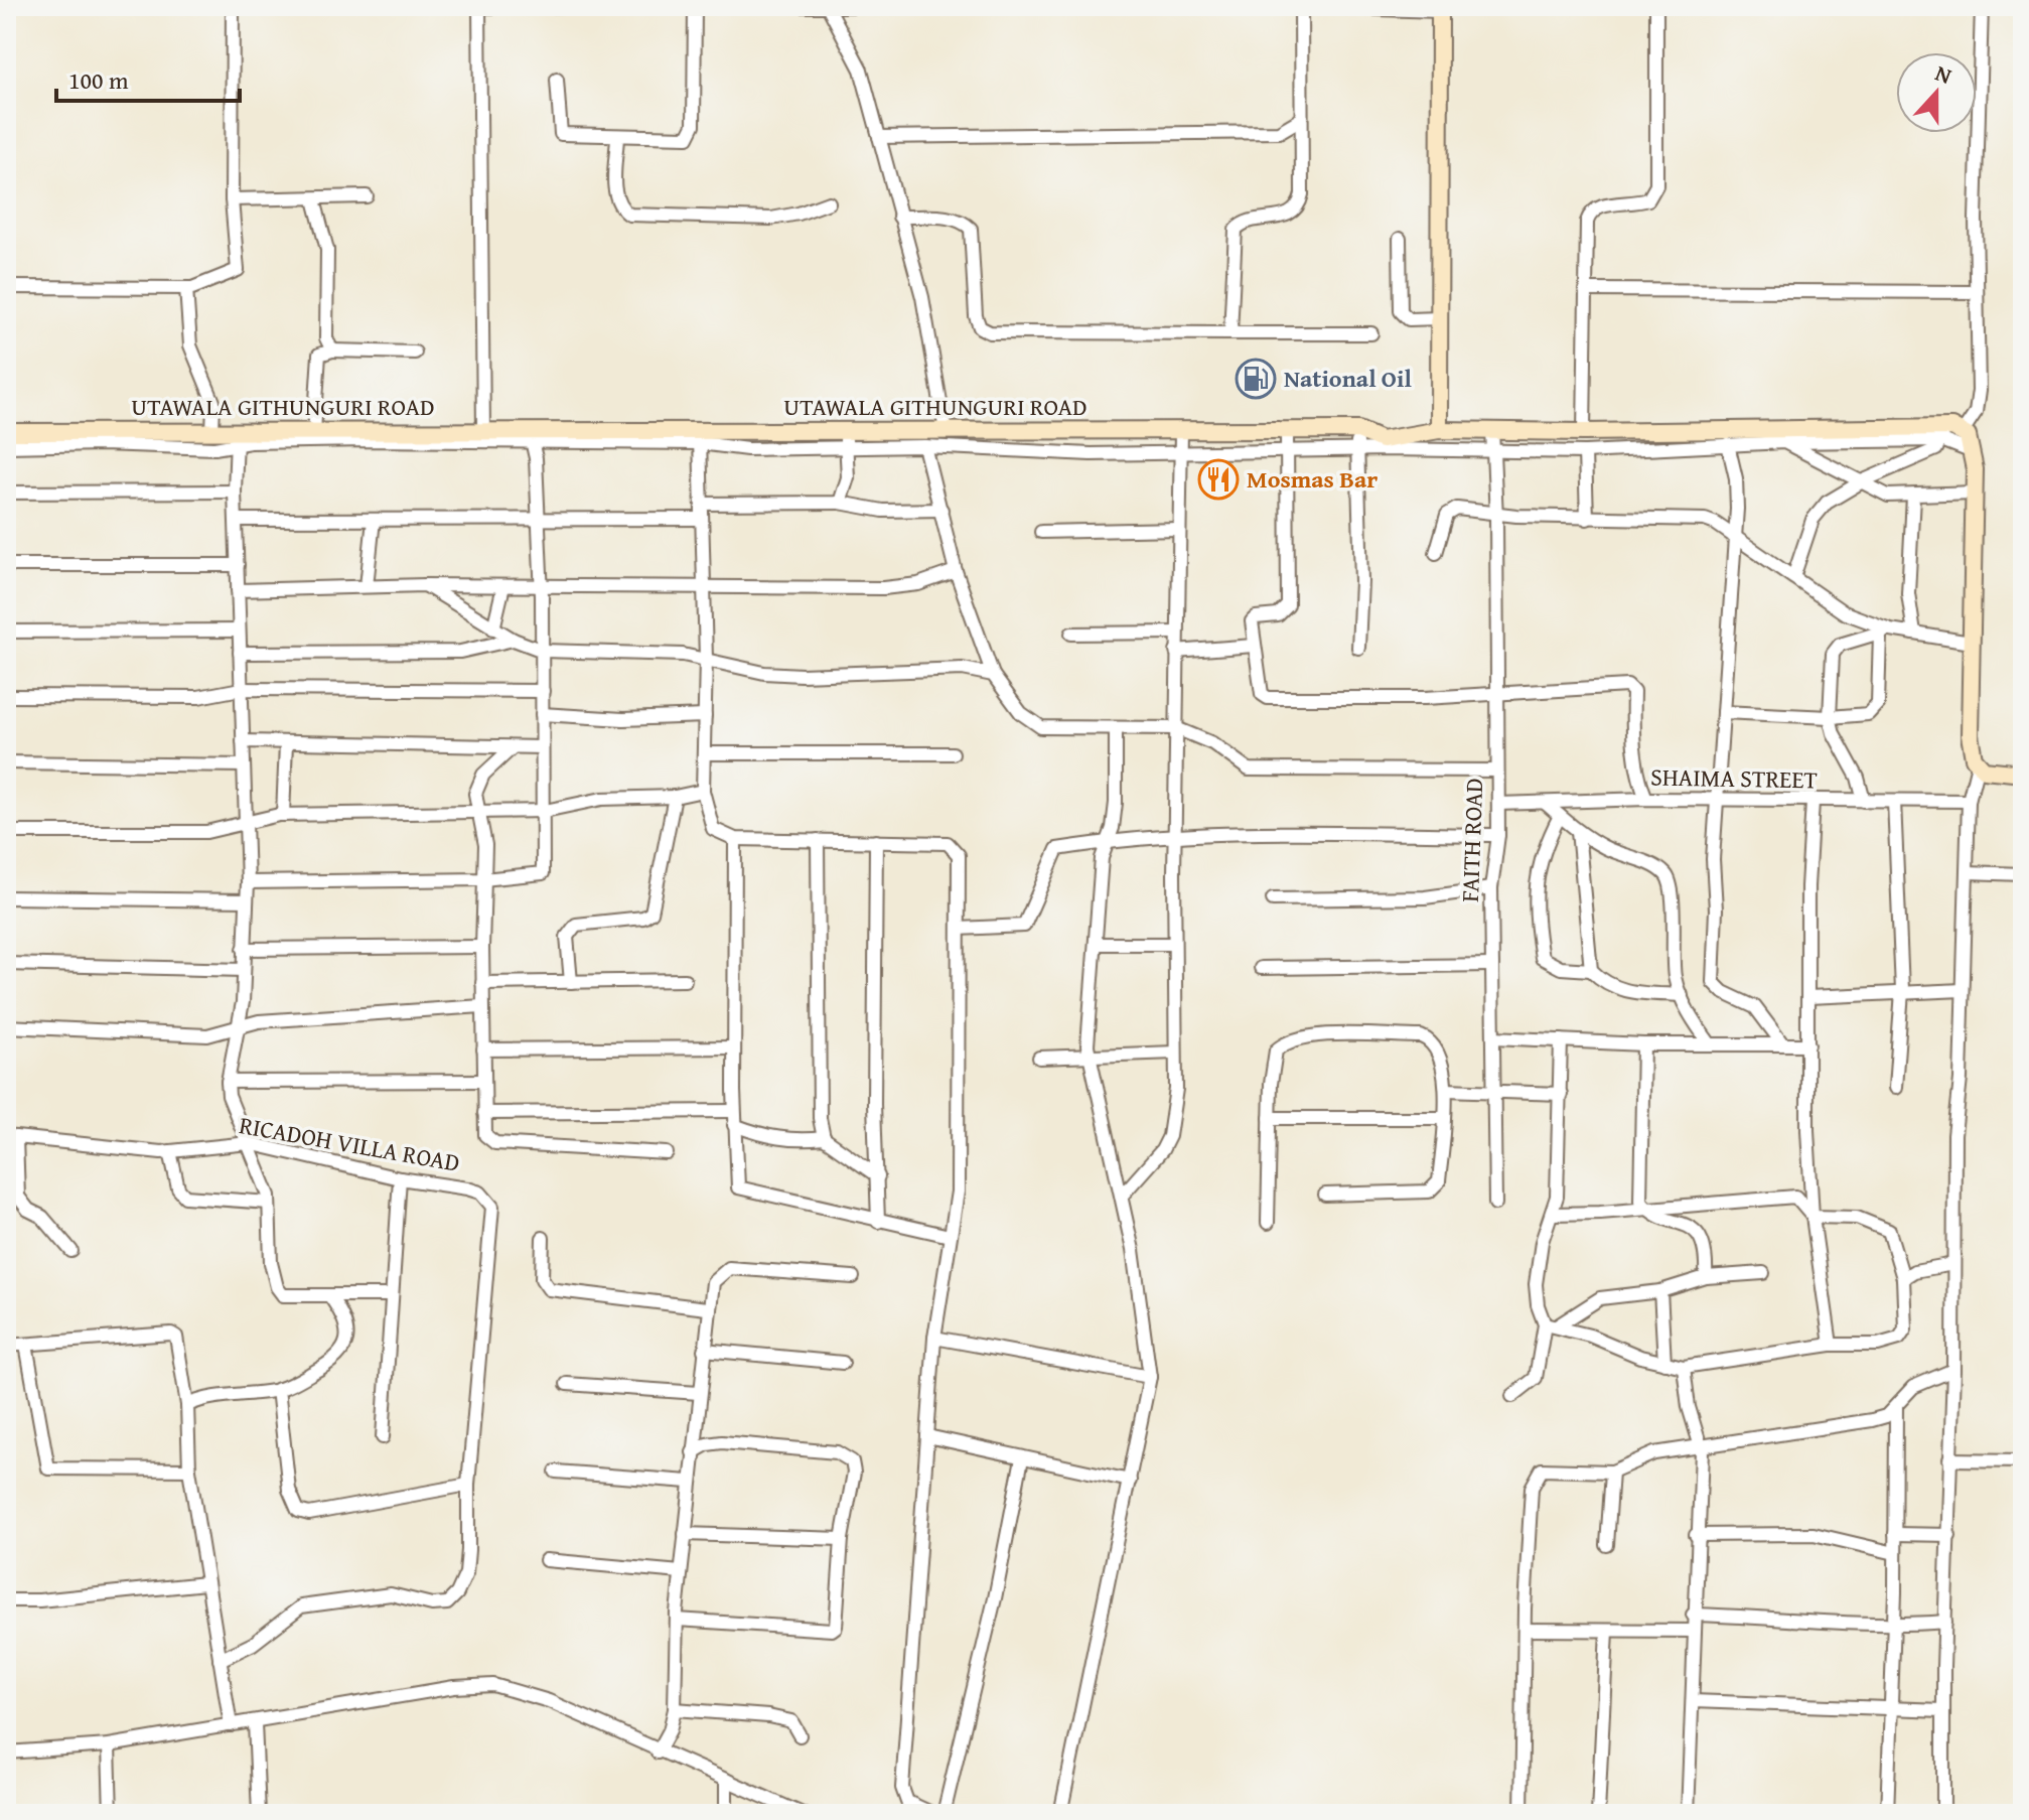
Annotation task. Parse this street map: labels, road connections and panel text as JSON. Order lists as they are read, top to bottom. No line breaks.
{"streets":{"street":["UTAWALA GITHUNGURI ROAD","SHAIMA STREET","FAITH ROAD","RICADOH VILLA ROAD"]},"crossings":[["UTAWALA GITHUNGURI ROAD","FAITH ROAD"],["SHAIMA STREET","FAITH ROAD"]],"places":{"fuel station":["National Oil"],"restaurant":["Mosmas Bar"]},"scale_bar":"100 m","north":"top"}
